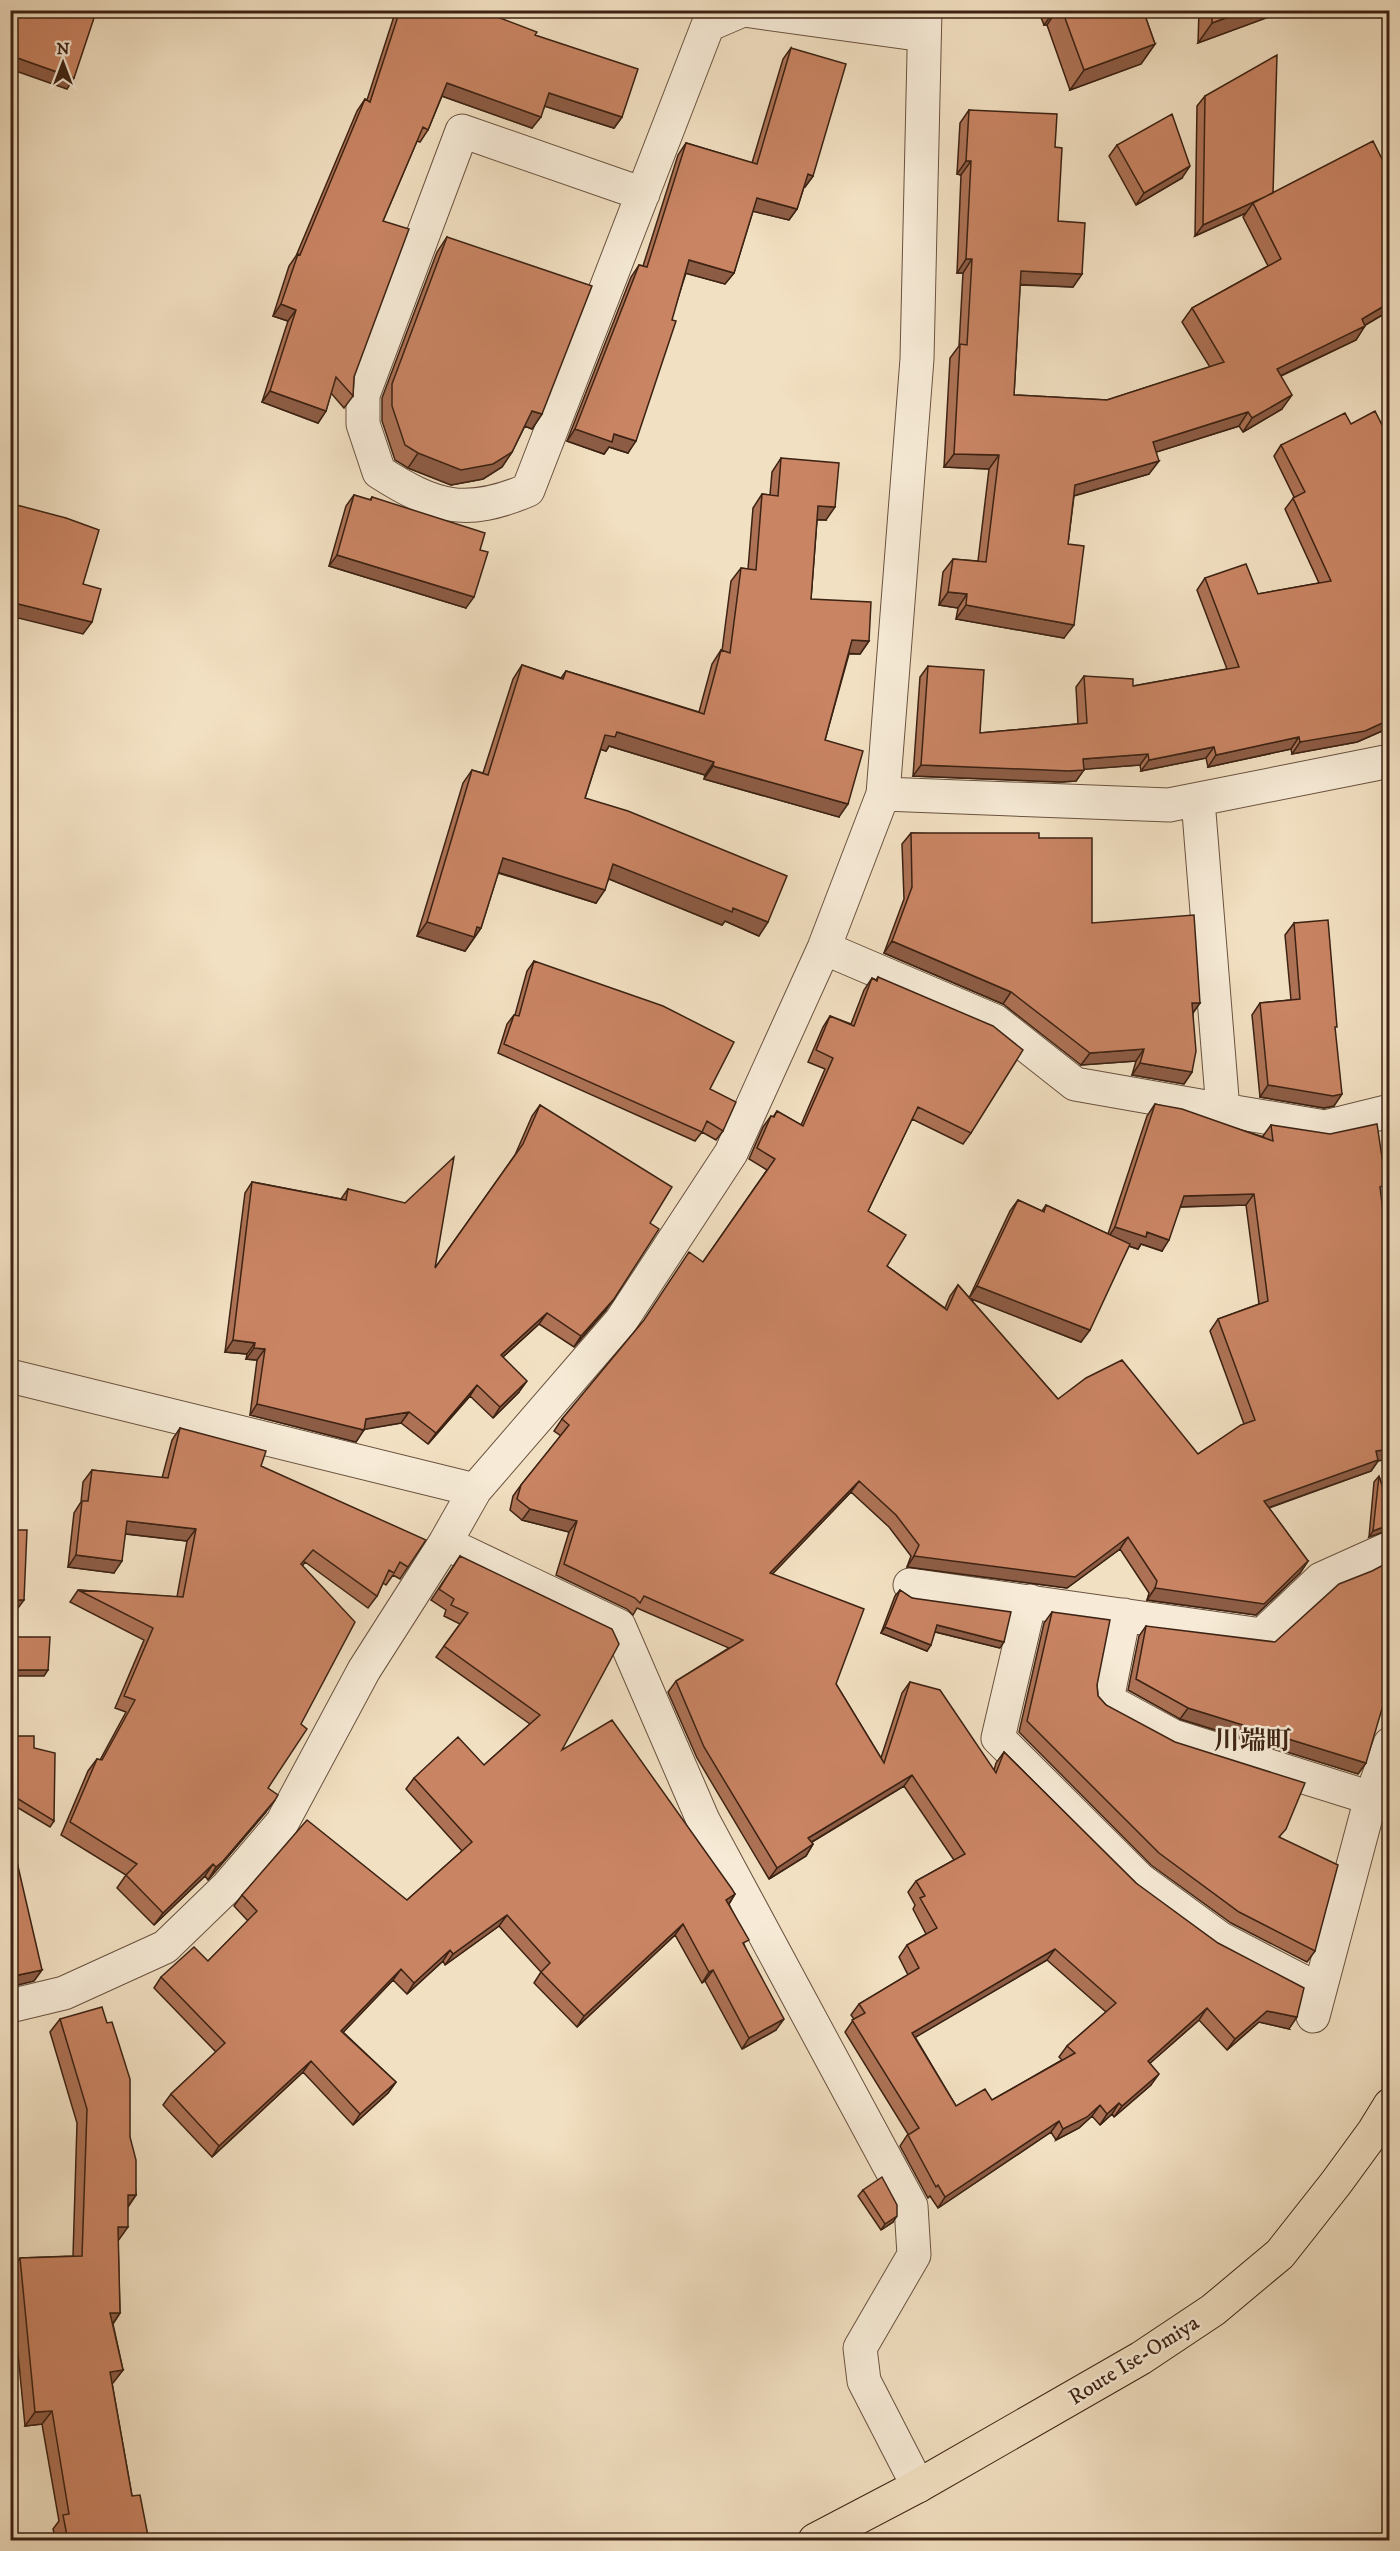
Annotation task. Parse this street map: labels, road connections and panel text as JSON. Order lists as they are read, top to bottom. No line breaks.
{"streets":{"main road":["Route Ise-Omiya"]},"districts":["川端町"],"north":"top"}
